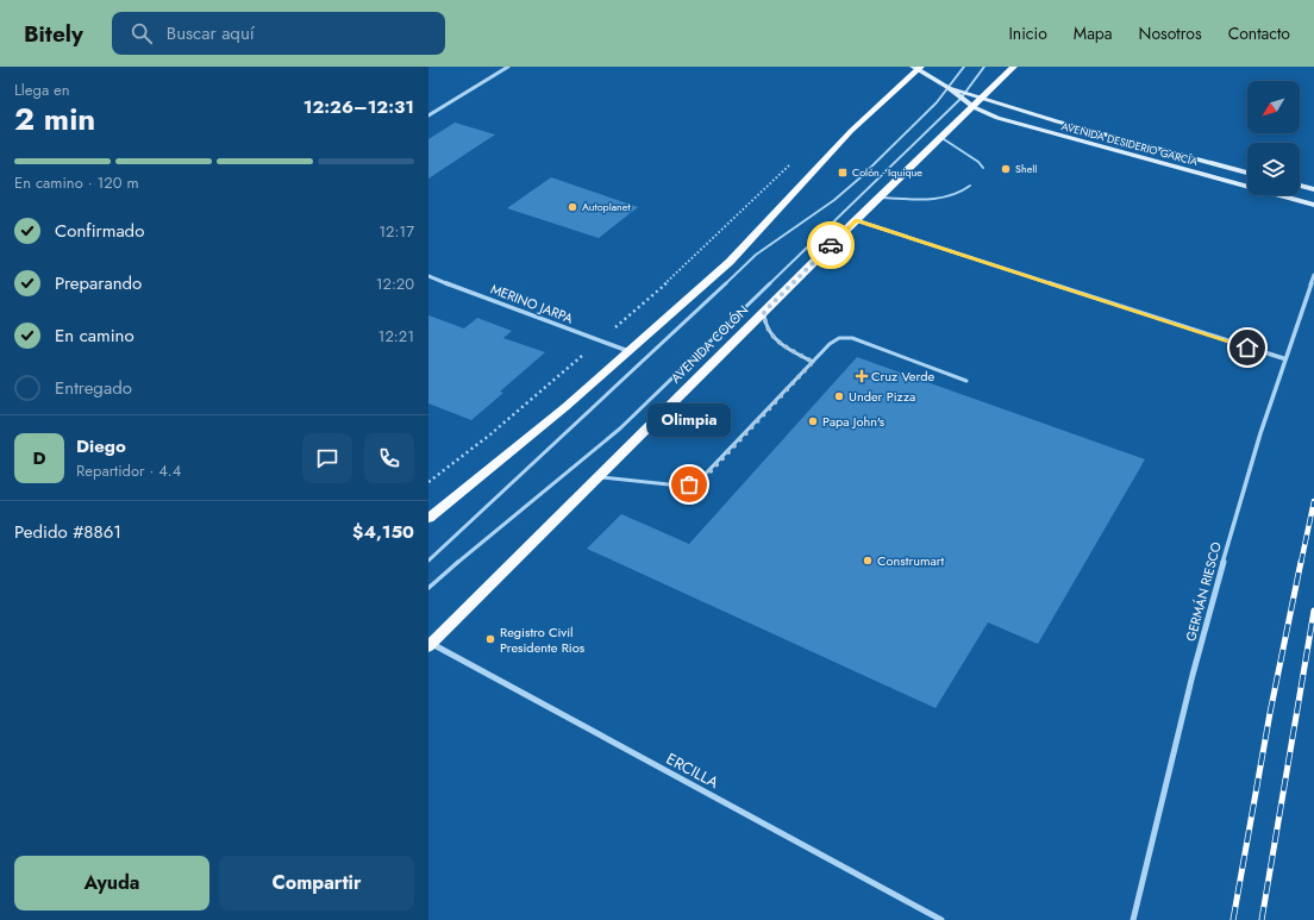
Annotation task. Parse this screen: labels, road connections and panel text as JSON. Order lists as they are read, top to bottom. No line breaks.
{"streets":{"main road":["AVENIDA DESIDERIO GARCÍA","AVENIDA COLÓN"],"street":["MERINO JARPA","GERMÁN RIESCO","ERCILLA"]},"crossings":[["AVENIDA DESIDERIO GARCÍA","AVENIDA COLÓN"],["AVENIDA COLÓN","ERCILLA"]],"places":{"other":["Shell","Autoplanet","Under Pizza","Papa John's","Olimpia","Construmart","Registro Civil Presidente Rios"],"transit":["Colón - Iquique"],"health":["Cruz Verde"]},"north":"bottom left","page":{"header":"Bitely","search":"Buscar aquí","nav":["Inicio","Mapa","Nosotros","Contacto"],"heading":["2 min","Llega en","12:26–12:31"],"panel":["Diego","Repartidor · 4.4","Pedido #8861","$4,150"],"bar":"En camino · 120 m","list":[["Confirmado","12:17"],["Preparando","12:20"],["En camino","12:21"],"Entregado"],"bubble":"Olimpia","round":"D","buttons":["Ayuda","Compartir"]}}
